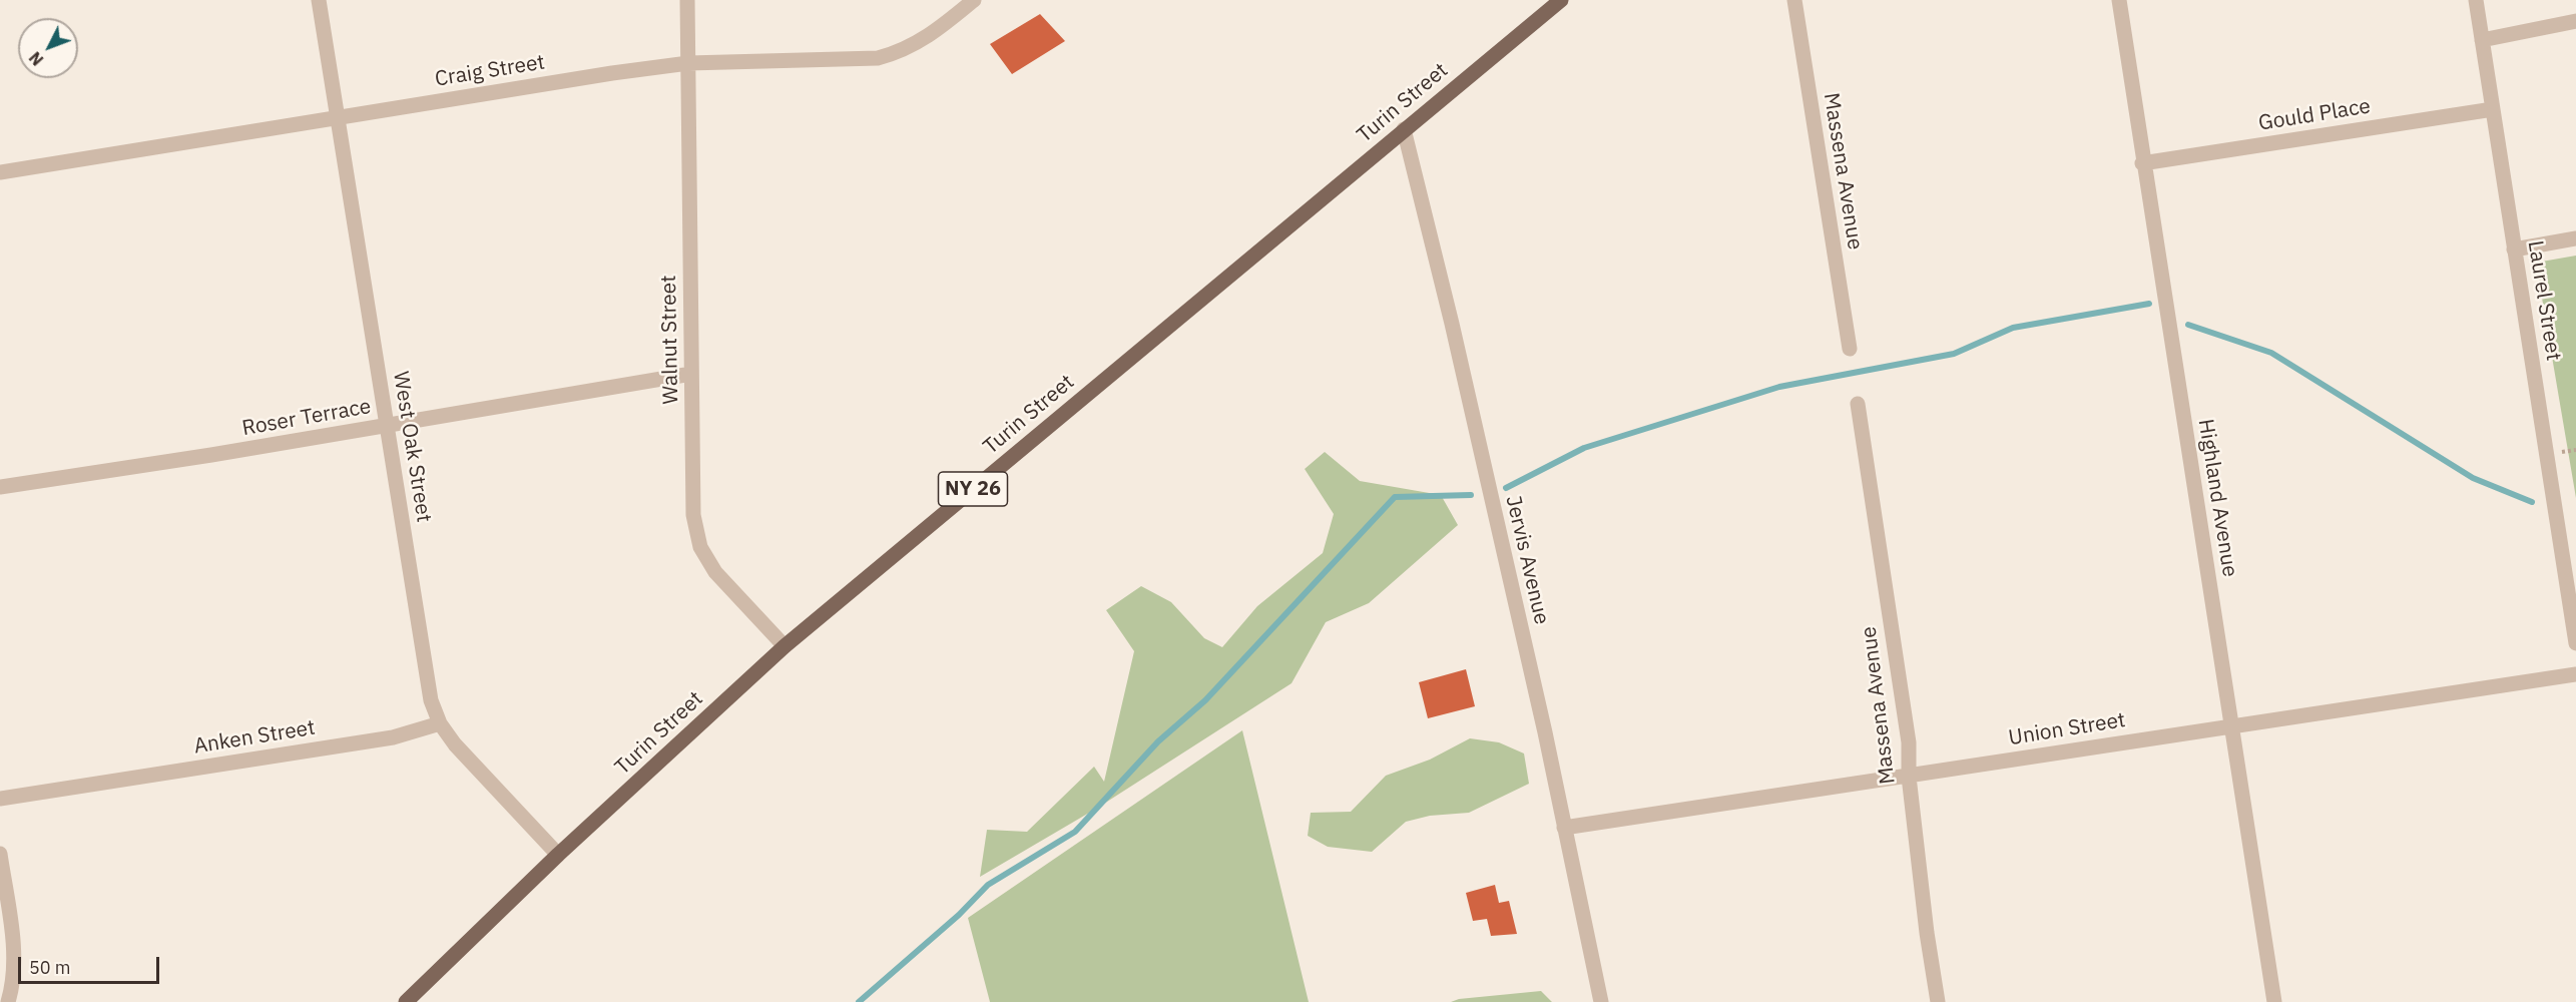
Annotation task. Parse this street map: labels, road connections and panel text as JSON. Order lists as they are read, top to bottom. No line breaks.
{"streets":{"main road":["Turin Street","NY 26"],"street":["Craig Street","Gould Place","Massena Avenue","Laurel Street","Walnut Street","Roser Terrace","West Oak Street","Highland Avenue","Jervis Avenue","Union Street","Anken Street"]},"crossings":[["Craig Street","Walnut Street"],["Craig Street","West Oak Street"],["Turin Street","Walnut Street"],["Turin Street","West Oak Street"],["Turin Street","Jervis Avenue"],["Gould Place","Laurel Street"],["Gould Place","Highland Avenue"],["Massena Avenue","Union Street"],["Walnut Street","Roser Terrace"],["Roser Terrace","West Oak Street"],["West Oak Street","Anken Street"],["Highland Avenue","Union Street"],["Jervis Avenue","Union Street"]],"scale_bar":"50 m","north":"bottom left"}
